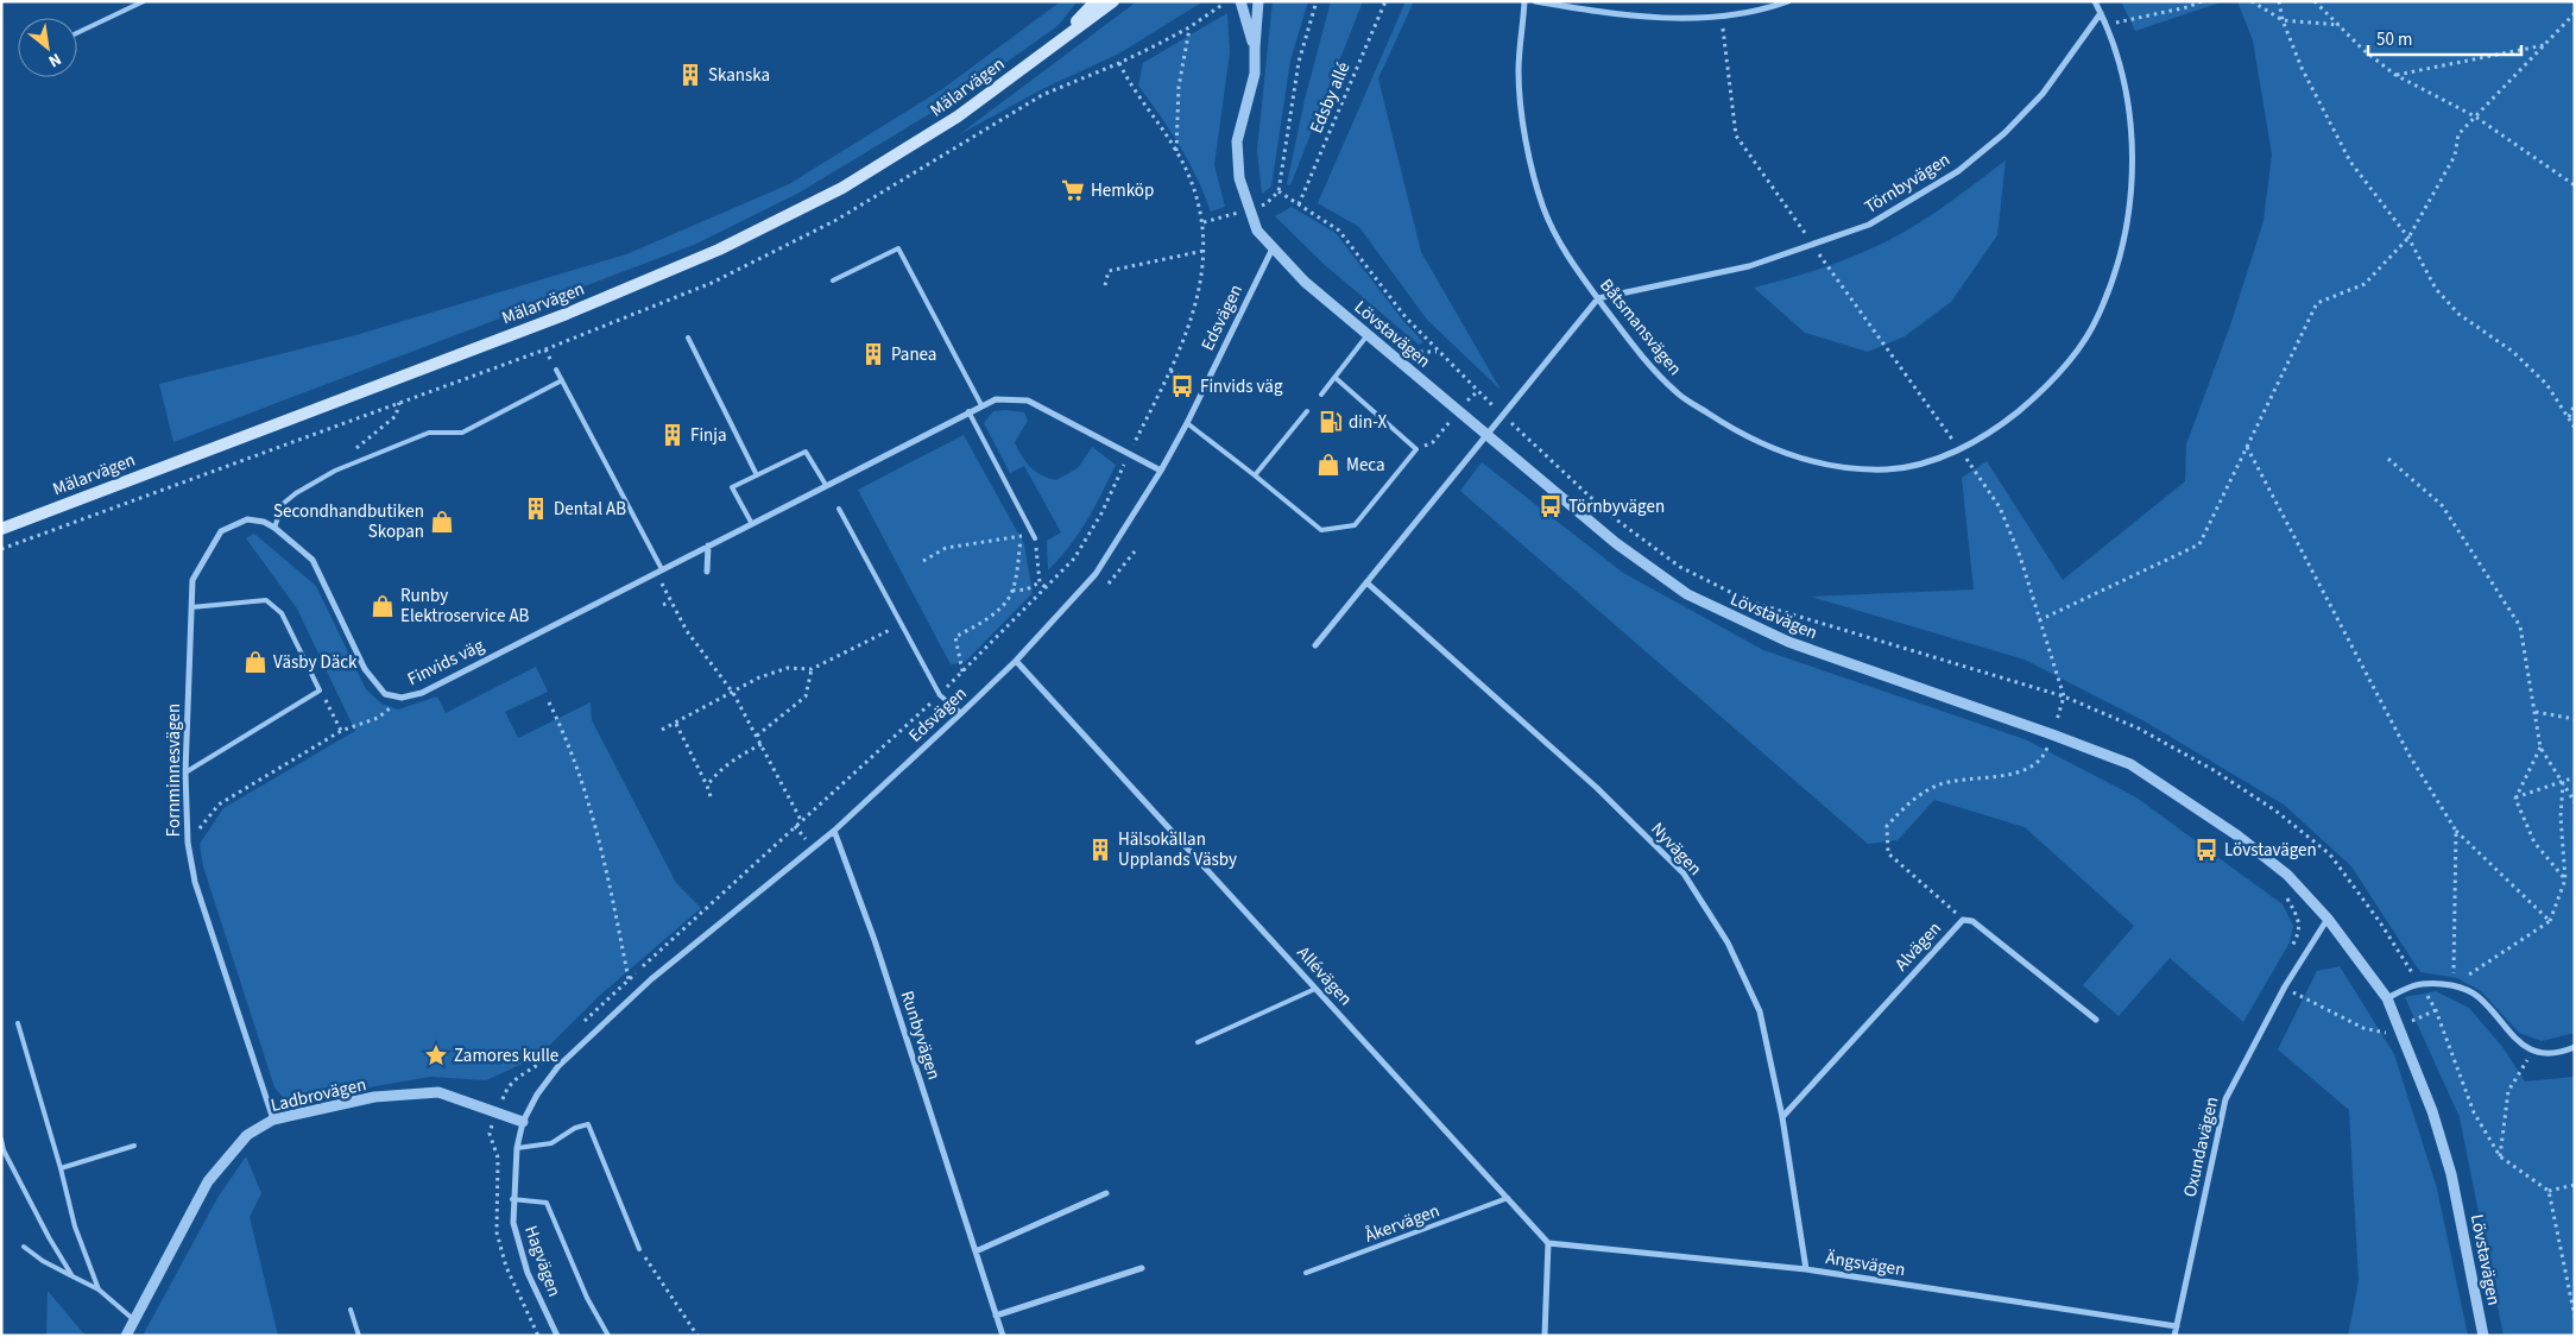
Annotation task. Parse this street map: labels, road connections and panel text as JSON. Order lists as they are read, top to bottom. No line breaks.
{"streets":{"main road":["Mälarvägen"],"street":["Törnbyvägen","Edsvägen","Båtsmansvägen","Lövstavägen","Finvids väg","Fornminnesvägen","Nyvägen","Alvägen","Allévägen","Runbyvägen","Ladbrovägen","Oxundavägen","Hagvägen","Ängsvägen"],"lane":["Åkervägen"],"path":["Edsby allé"]},"crossings":[["Törnbyvägen","Båtsmansvägen"],["Edsvägen","Lövstavägen"],["Edsvägen","Finvids väg"],["Edsvägen","Allévägen"],["Edsvägen","Runbyvägen"],["Edsvägen","Ladbrovägen"],["Edsvägen","Hagvägen"],["Lövstavägen","Oxundavägen"],["Finvids väg","Fornminnesvägen"],["Fornminnesvägen","Ladbrovägen"],["Nyvägen","Alvägen"],["Nyvägen","Ängsvägen"],["Allévägen","Åkervägen"],["Allévägen","Ängsvägen"],["Ladbrovägen","Hagvägen"],["Oxundavägen","Ängsvägen"]],"places":{"building":["Skanska","Panea","Finja","Dental AB","Hälsokällan Upplands Väsby"],"supermarket":["Hemköp"],"bus stop":["Finvids väg","Törnbyvägen","Lövstavägen"],"fuel station":["din-X"],"shop":["Meca","Secondhandbutiken Skopan","Runby Elektroservice AB","Väsby Däck"],"place":["Zamores kulle"]},"scale_bar":"50 m","north":"bottom right"}
